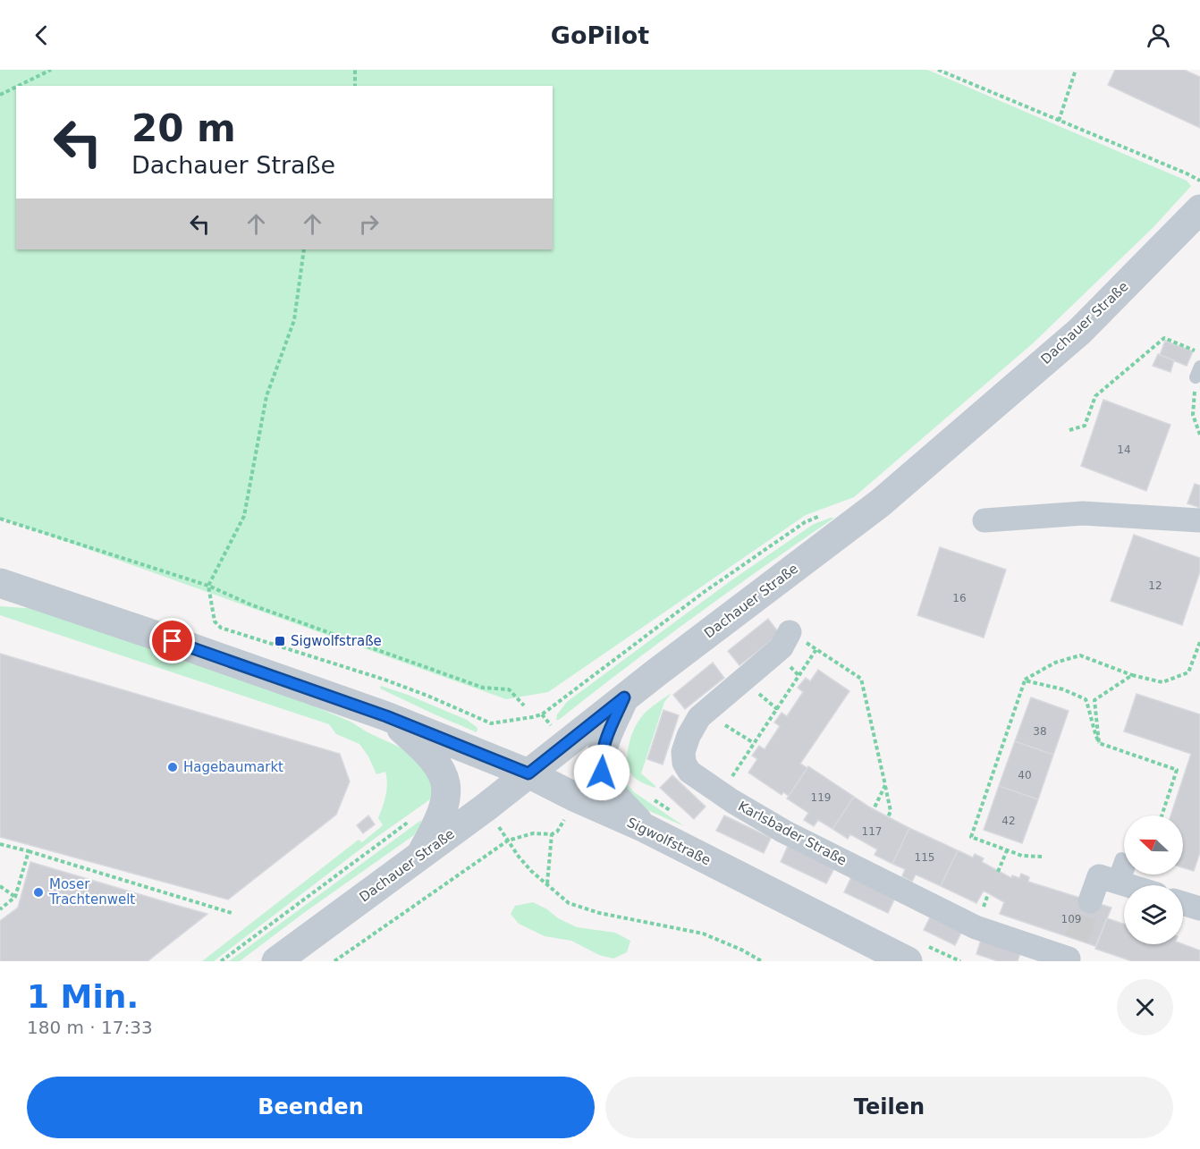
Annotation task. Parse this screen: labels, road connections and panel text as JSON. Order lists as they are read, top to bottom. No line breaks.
{"streets":{"street":["Dachauer Straße","Karlsbader Straße","Sigwolfstraße"]},"crossings":[["Dachauer Straße","Sigwolfstraße"]],"places":{"transit":["Sigwolfstraße"],"other":["Hagebaumarkt","Moser Trachtenwelt"]},"house_numbers":["14","12","16","38","40","119","42","117","115","109"],"north":"left","page":{"header":"GoPilot","turn":["20 m","Dachauer Straße"],"heading":["1 Min.","180 m · 17:33"],"buttons":["Beenden","Teilen"]}}
